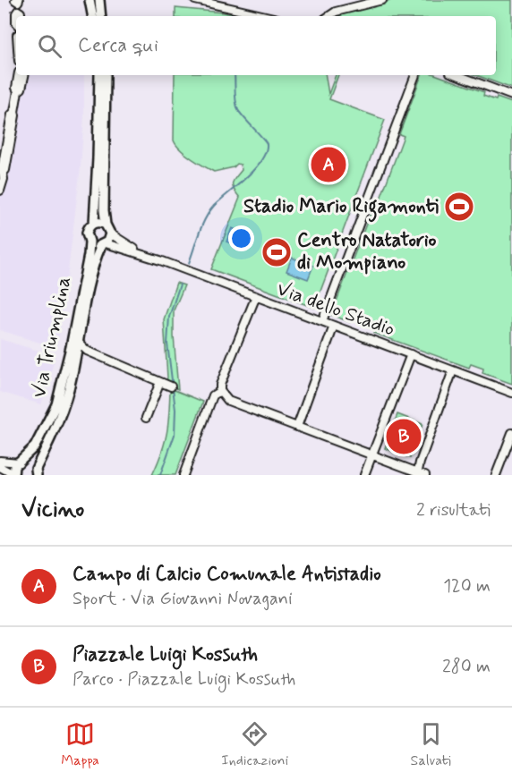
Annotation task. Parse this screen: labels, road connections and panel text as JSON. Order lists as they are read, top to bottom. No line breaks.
{"streets":{"main road":["Via Triumplina"],"street":["Via dello Stadio"]},"crossings":[["Via dello Stadio","Via Triumplina"]],"places":{"sports":["Stadio Mario Rigamonti","Centro Natatorio di Mompiano"]},"page":{"search":"Cerca qui","pins":["A","B"],"heading":["Vicino","2 risultati"],"list":[{"mark":"A","name":"Campo di Calcio Comunale Antistadio","note":"Sport · Via Giovanni Novagani","value":"120 m"},{"mark":"B","name":"Piazzale Luigi Kossuth","note":"Parco · Piazzale Luigi Kossuth","value":"280 m"}],"nav":["Mappa","Indicazioni","Salvati"]}}
